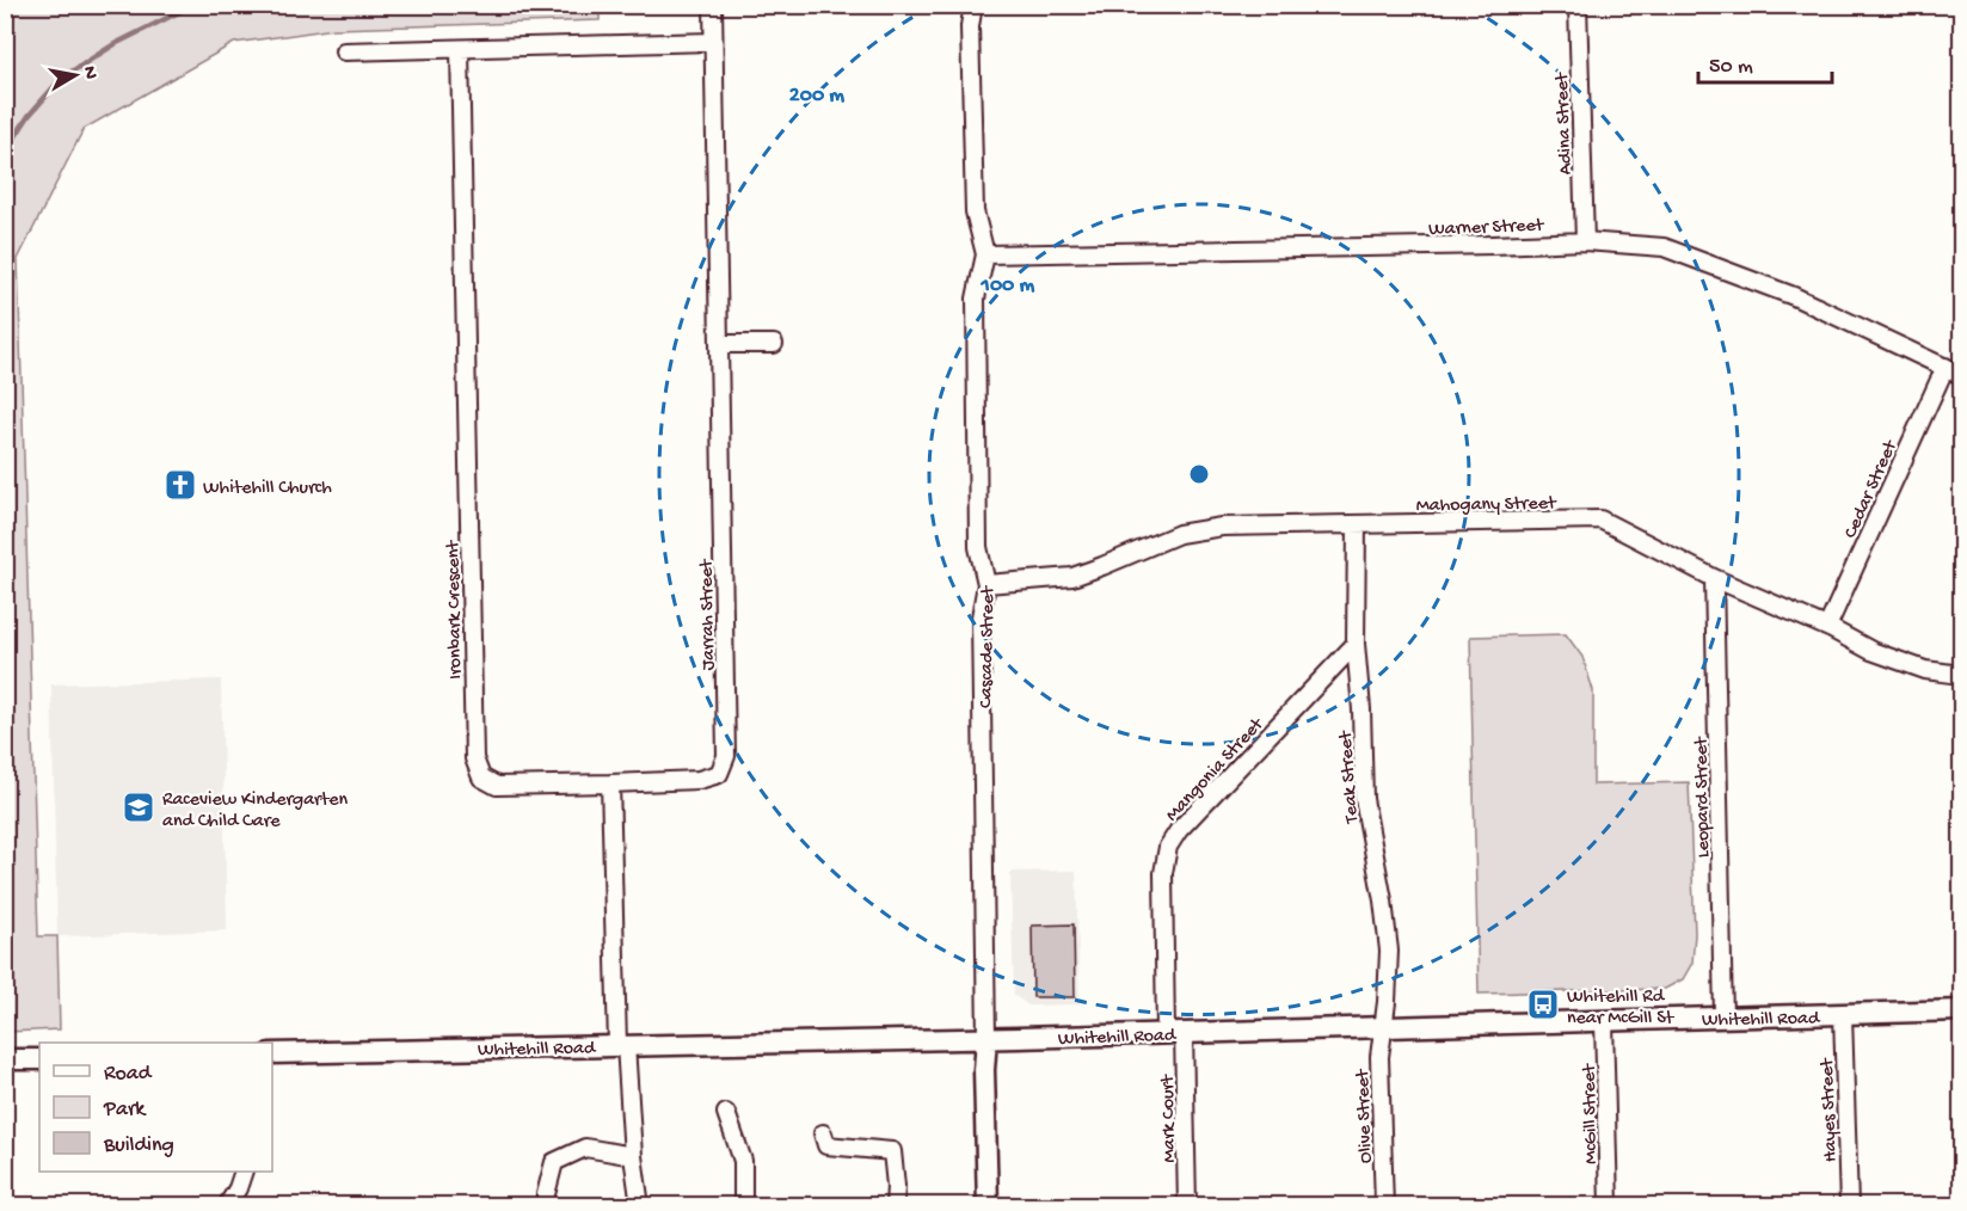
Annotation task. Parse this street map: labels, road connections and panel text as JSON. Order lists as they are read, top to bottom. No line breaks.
{"streets":{"street":["Adina Street","Warner Street","Cedar Street","Mahogany Street","Ironbark Crescent","Jarrah Street","Cascade Street","Mangonia Street","Teak Street","Leopard Street","Whitehill Road","Hayes Street","McGill Street","Olive Street","Mark Court"]},"crossings":[["Adina Street","Warner Street"],["Warner Street","Cedar Street"],["Warner Street","Cascade Street"],["Cedar Street","Mahogany Street"],["Mahogany Street","Cascade Street"],["Mahogany Street","Teak Street"],["Mahogany Street","Leopard Street"],["Ironbark Crescent","Jarrah Street"],["Cascade Street","Whitehill Road"],["Mangonia Street","Teak Street"],["Mangonia Street","Whitehill Road"],["Mangonia Street","Mark Court"],["Teak Street","Whitehill Road"],["Teak Street","Olive Street"],["Leopard Street","Whitehill Road"],["Whitehill Road","Hayes Street"],["Whitehill Road","McGill Street"],["Whitehill Road","Olive Street"],["Whitehill Road","Mark Court"]],"places":{"church":["Whitehill Church"],"school or university":["Raceview Kindergarten and Child Care"],"bus stop":["Whitehill Rd near McGill St"]},"legend":["Road","Park","Building"],"scale_bar":"50 m","north":"right","rings":["200 m","100 m"]}
